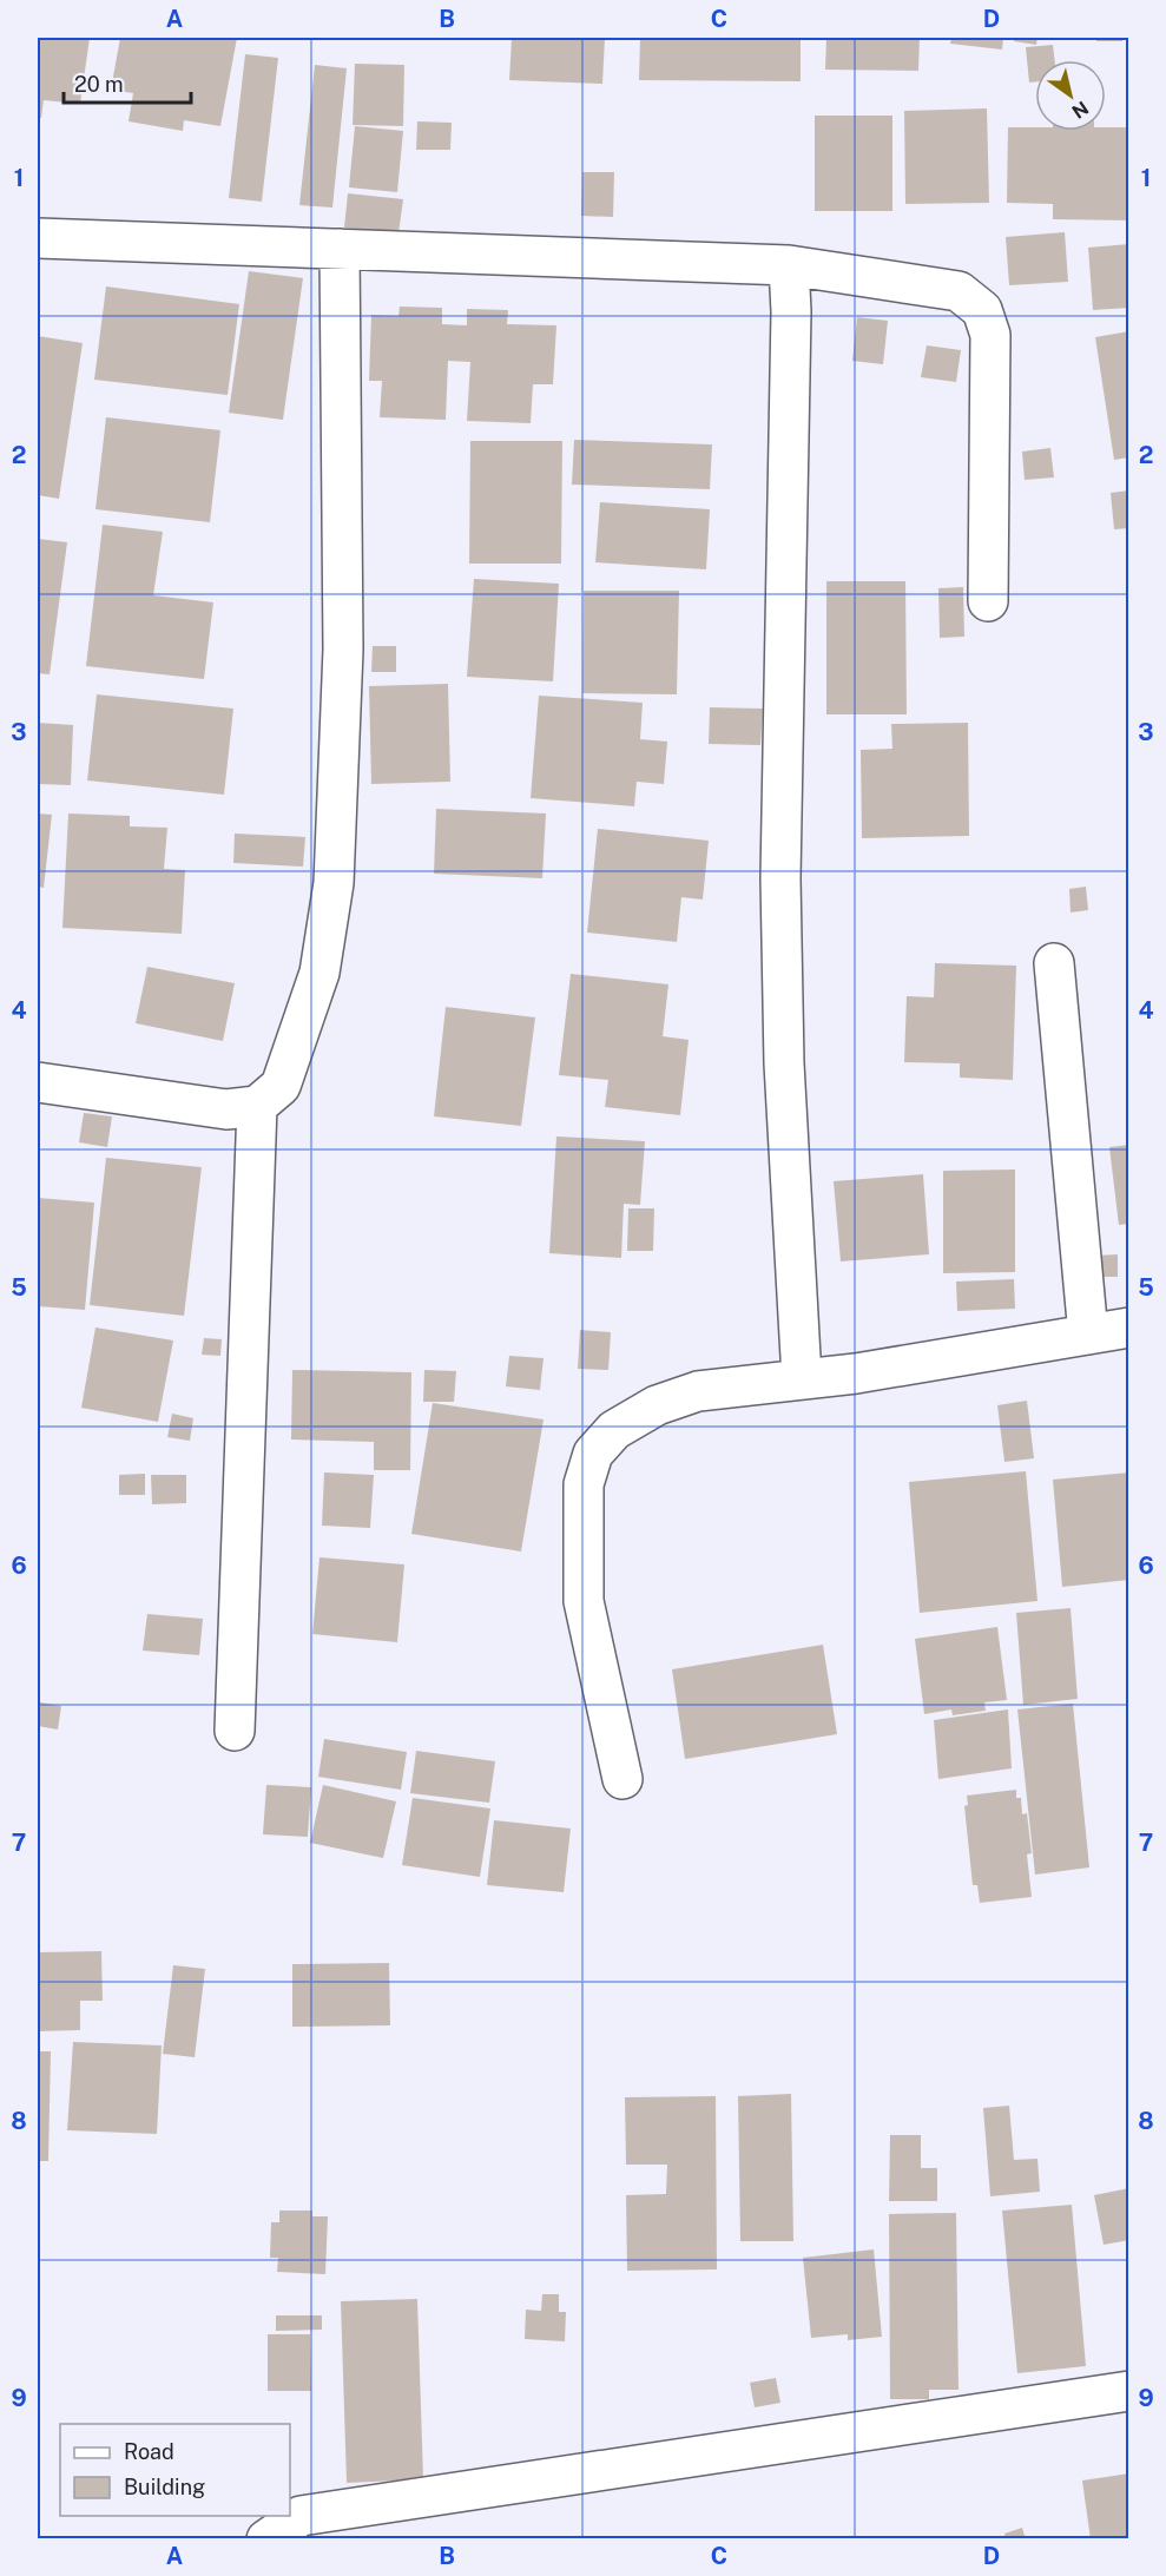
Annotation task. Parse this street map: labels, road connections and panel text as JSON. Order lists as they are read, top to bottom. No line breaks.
{"legend":["Road","Building"],"scale_bar":"20 m","north":"bottom right","grid":{"columns":["A","B","C","D"],"rows":["1","2","3","4","5","6","7","8","9"]}}
